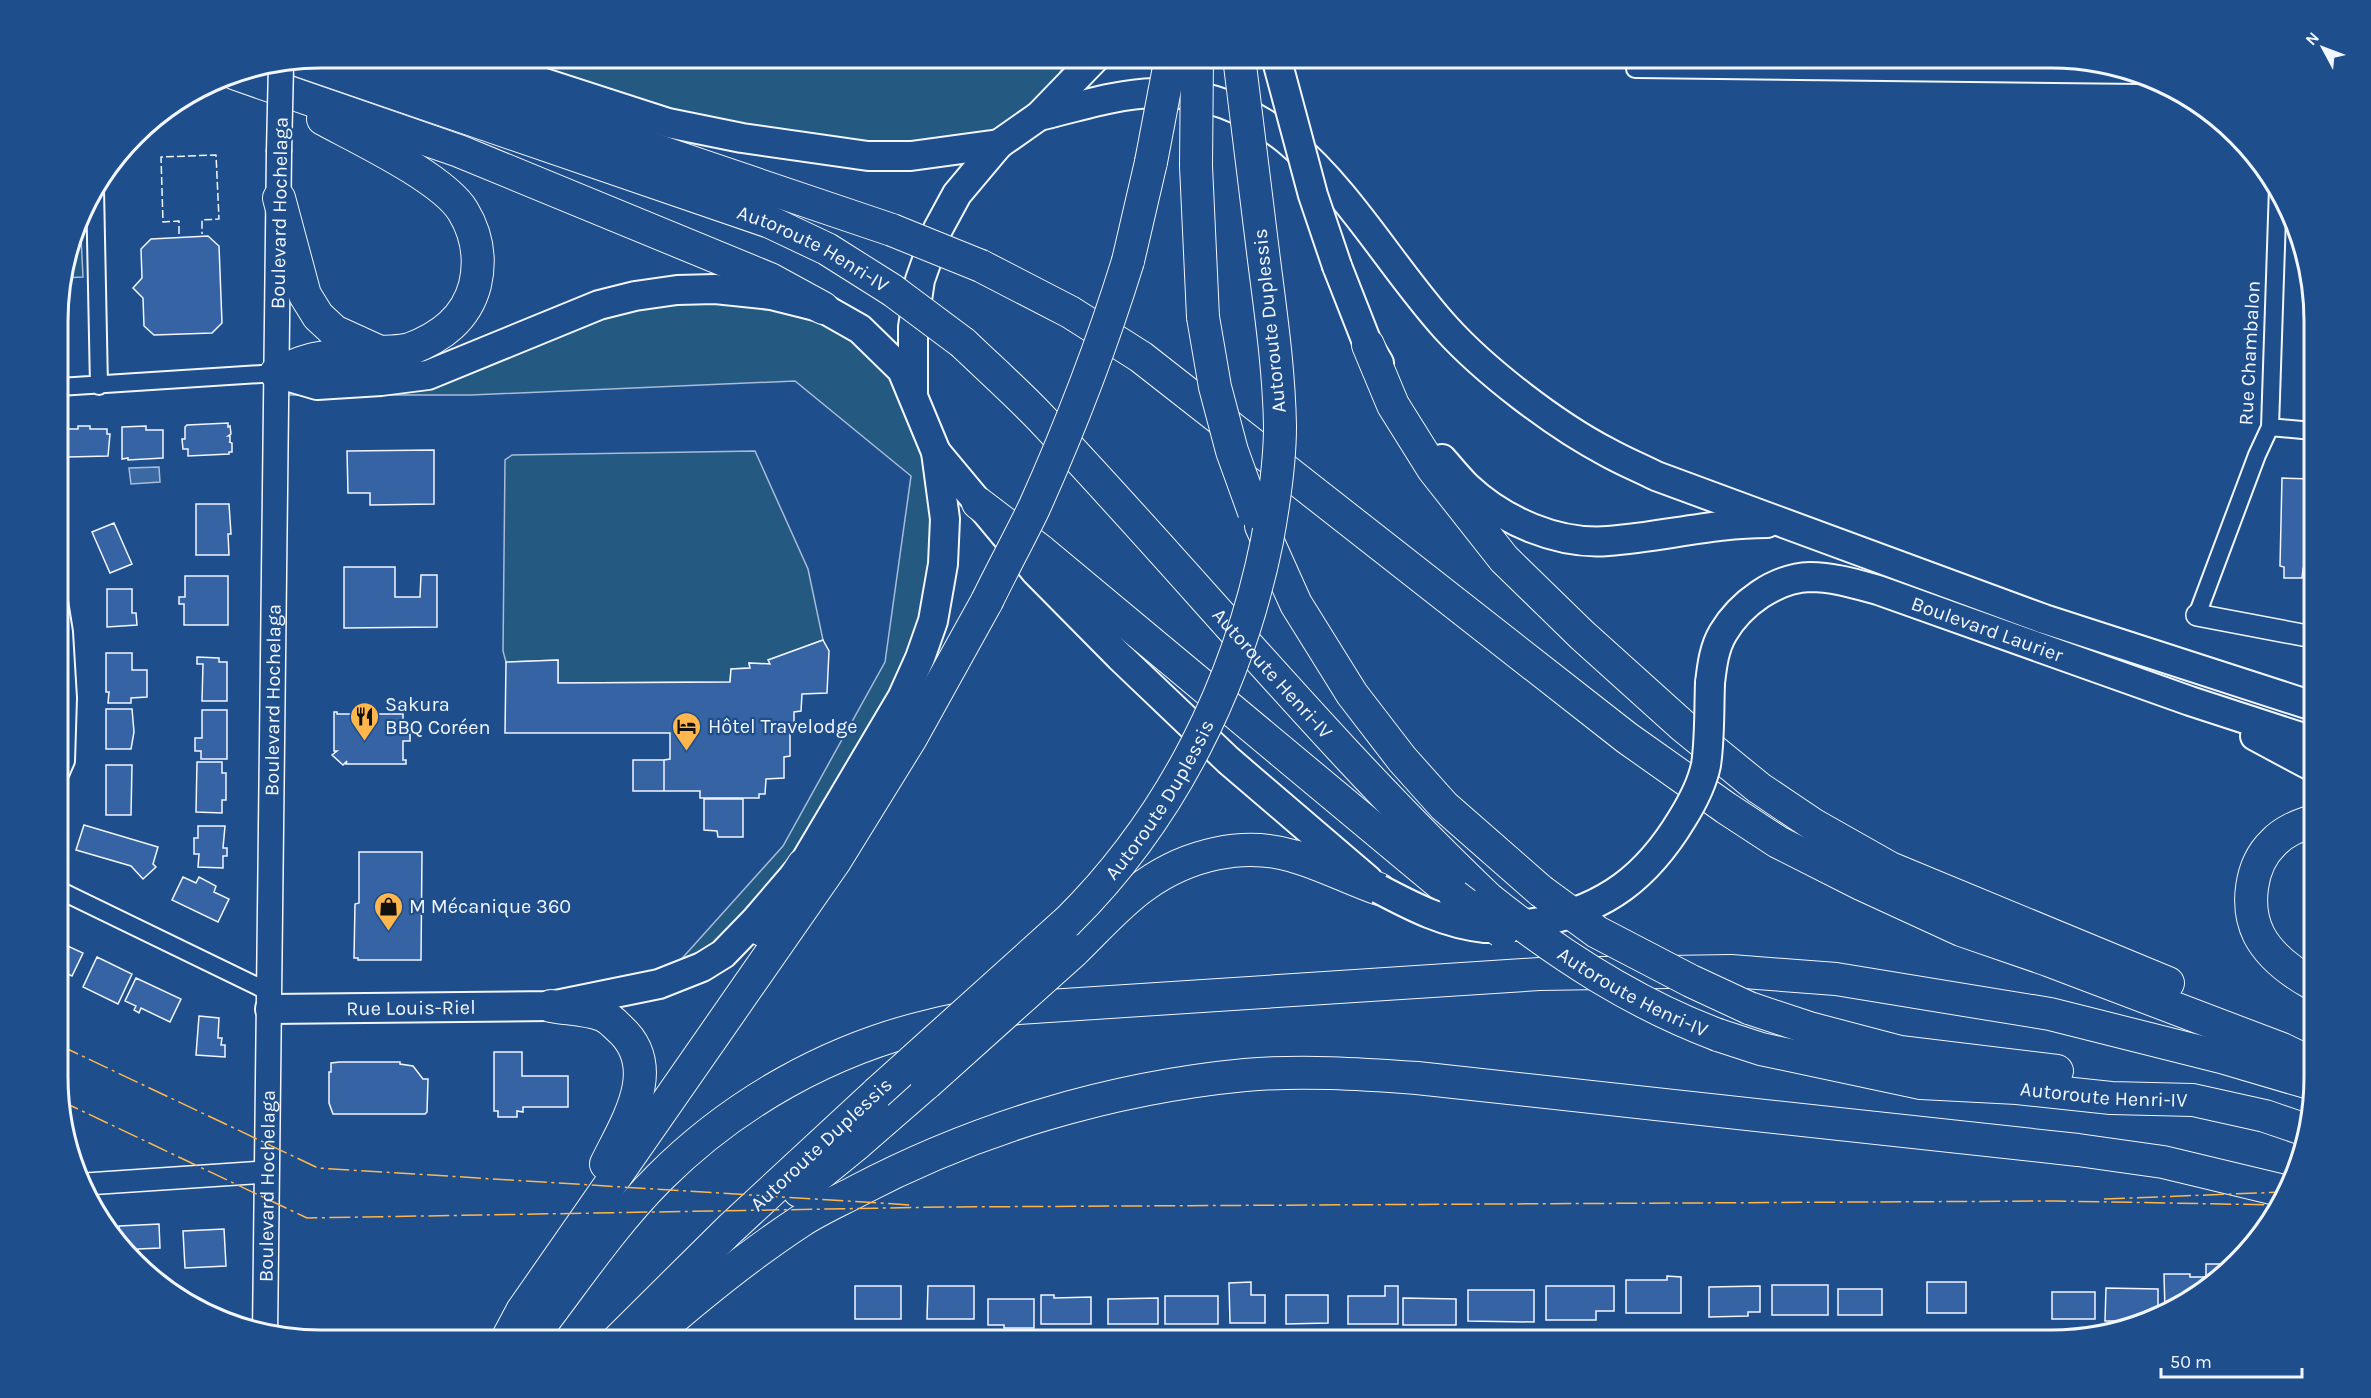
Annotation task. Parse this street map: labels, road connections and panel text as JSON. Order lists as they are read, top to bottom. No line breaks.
{"streets":{"highway":["Autoroute Henri-IV","Autoroute Duplessis","Boulevard Laurier","Rue Louis-Riel"],"main road":["Boulevard Hochelaga"],"street":["Rue Chambalon"]},"crossings":[["Boulevard Hochelaga","Rue Louis-Riel"],["Boulevard Laurier","Rue Louis-Riel"]],"places":{"restaurant":["Sakura BBQ Coréen"],"hotel":["Hôtel Travelodge"],"shop":["M Mécanique 360"]},"scale_bar":"50 m","north":"top left"}
